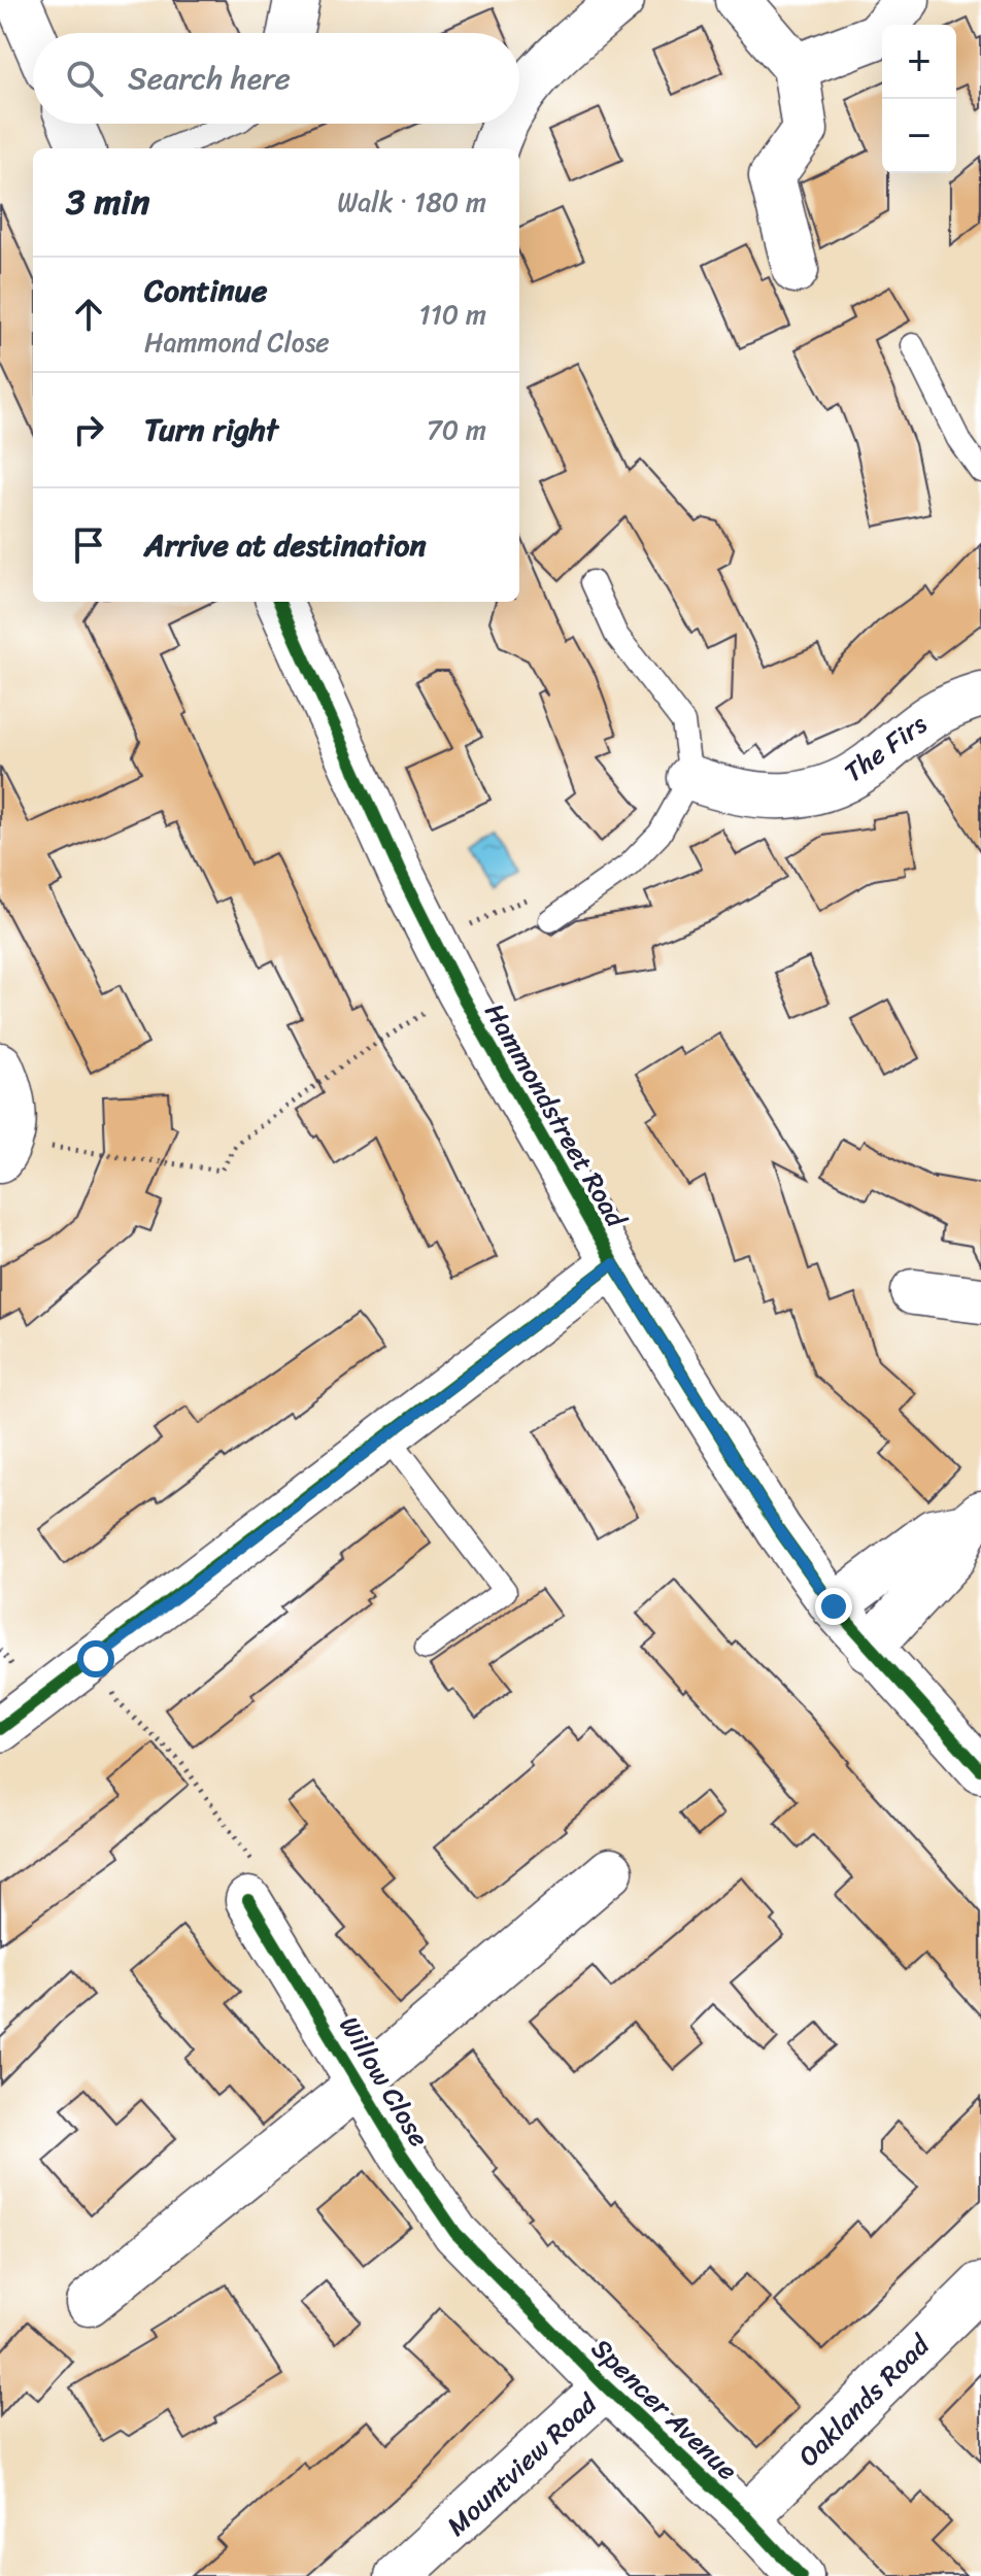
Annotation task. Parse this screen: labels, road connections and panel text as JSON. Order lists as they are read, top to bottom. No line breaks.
{"streets":{"street":["The Firs","Hammondstreet Road","Willow Close","Oaklands Road","Spencer Avenue","Mountview Road"]},"crossings":[["Willow Close","Spencer Avenue"],["Oaklands Road","Spencer Avenue"],["Spencer Avenue","Mountview Road"]],"page":{"map_buttons":["+","−"],"search":"Search here","heading":["3 min","Walk · 180 m"],"list":[["Continue","Hammond Close","110 m"],["Turn right","70 m"],"Arrive at destination"]}}
